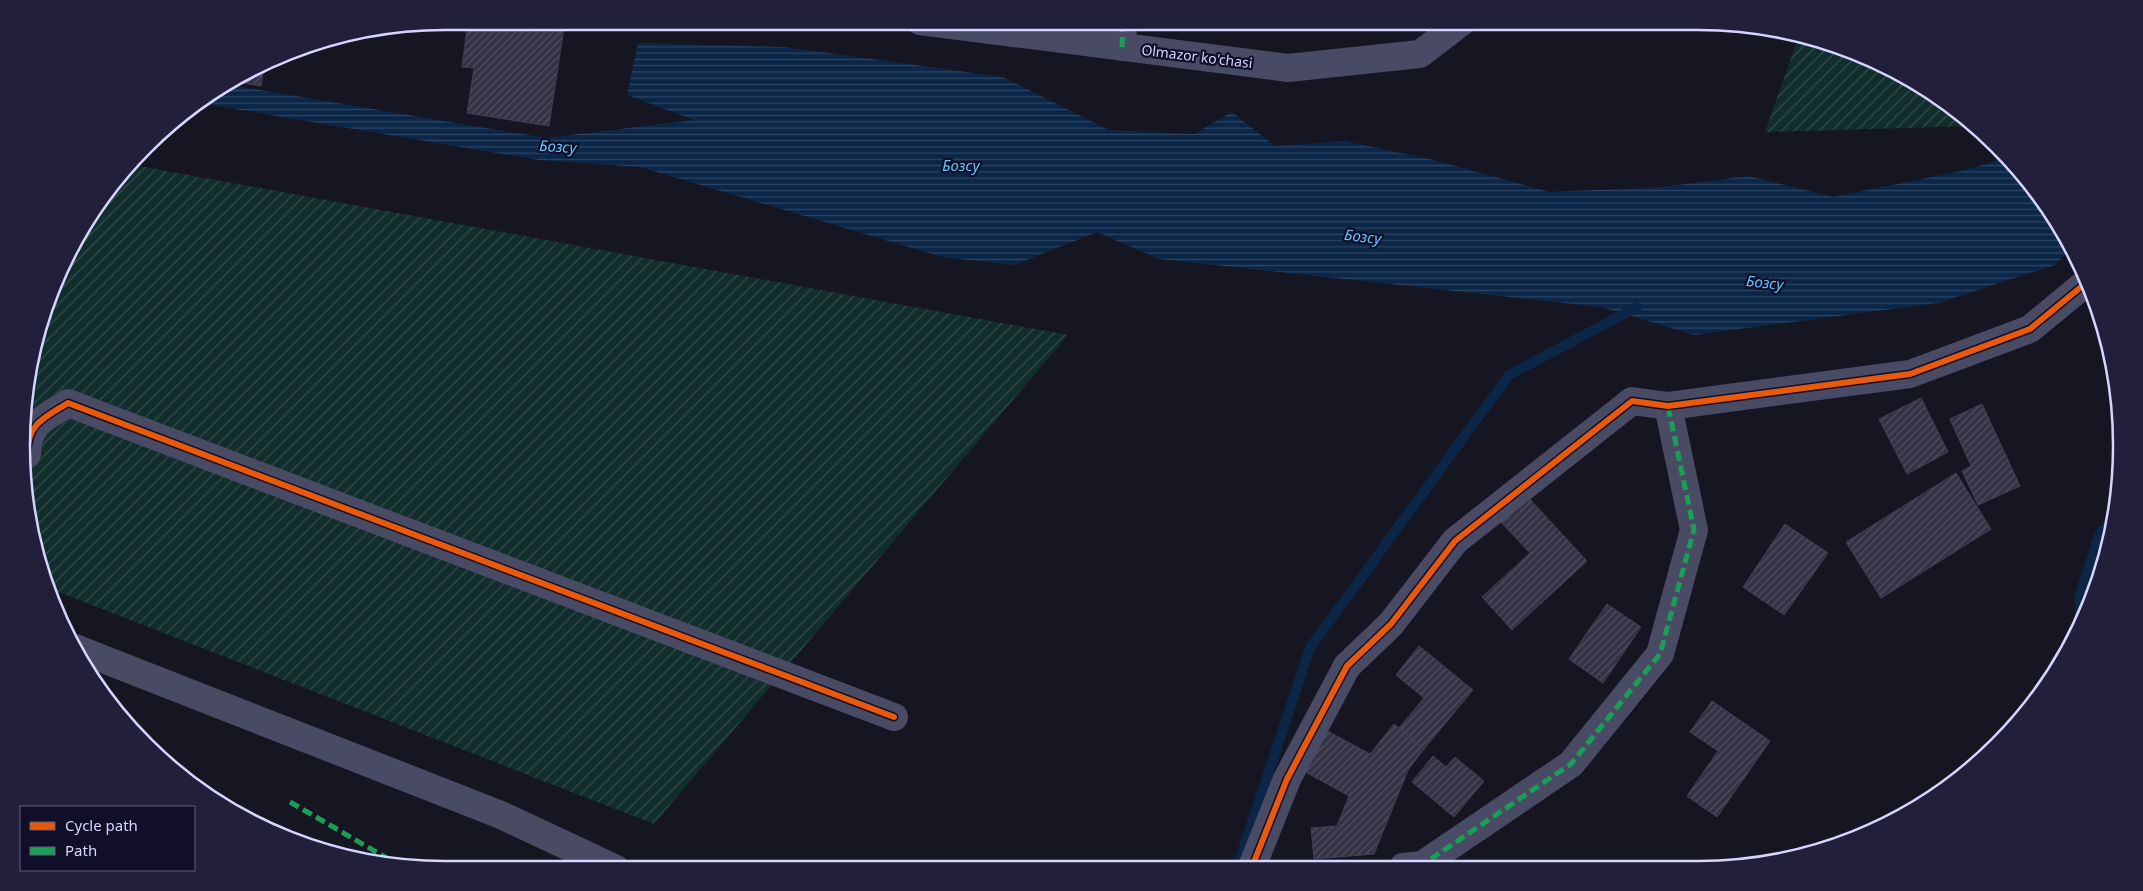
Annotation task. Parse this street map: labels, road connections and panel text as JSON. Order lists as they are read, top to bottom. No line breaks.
{"streets":{"street":["Olmazor ko'chasi"]},"water":["Бозсу"],"legend":["Cycle path","Path"]}
